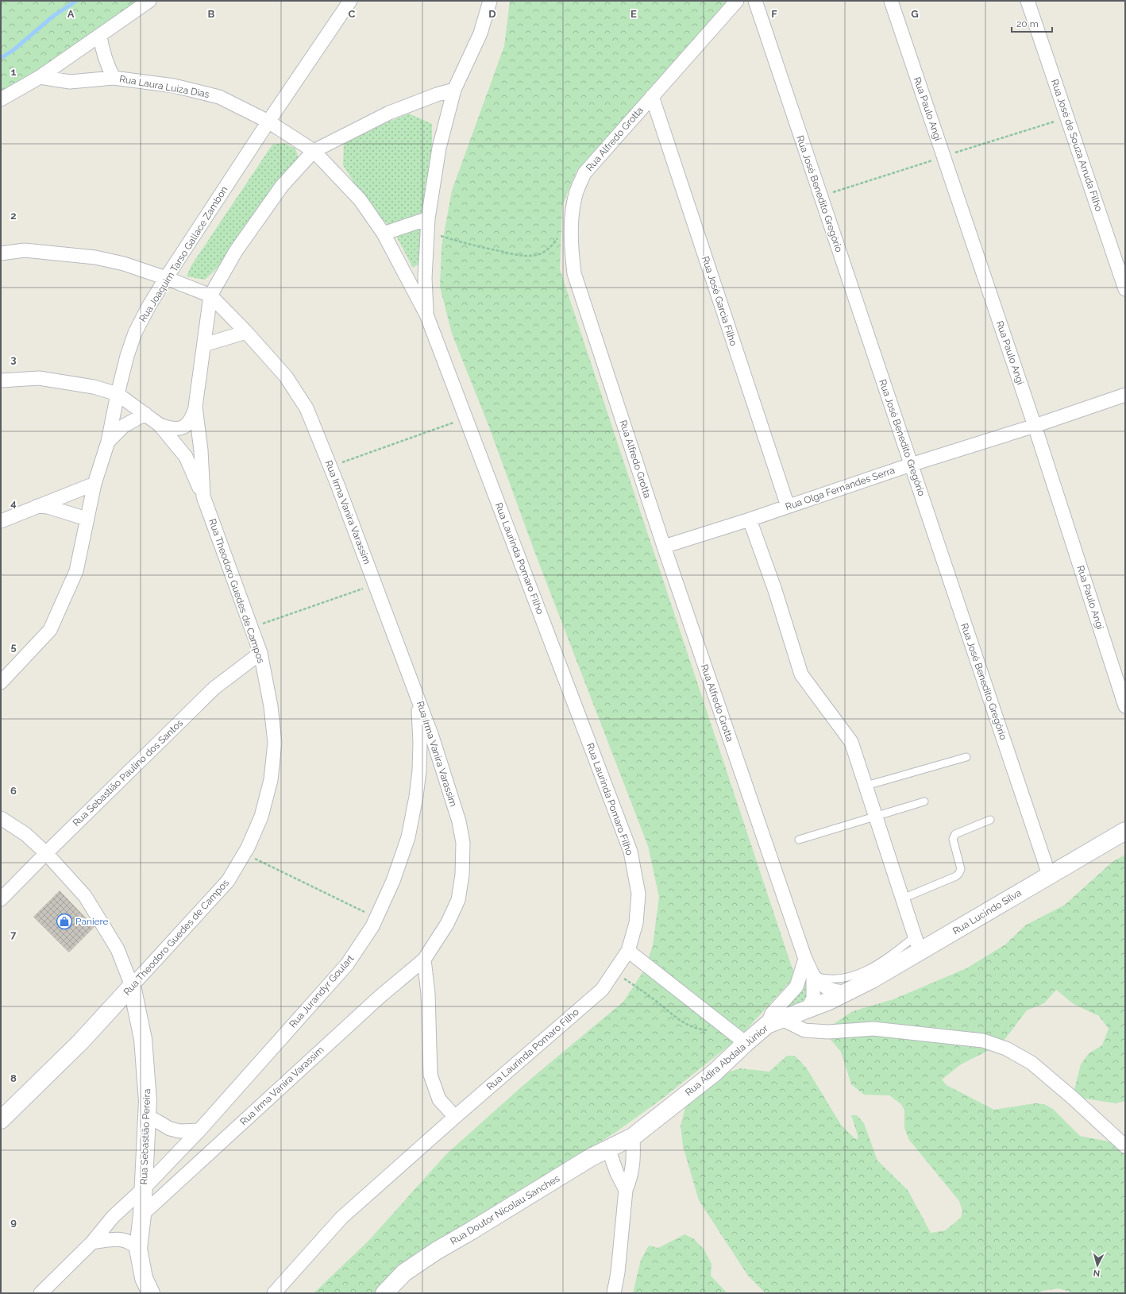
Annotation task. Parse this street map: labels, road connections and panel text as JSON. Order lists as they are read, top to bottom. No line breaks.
{"streets":{"street":["Rua Laura Luiza Dias","Rua Paulo Angi","Rua Alfredo Grotta","Rua José de Souza Arruda Filho","Rua José Benedito Gregório","Rua Joaquim Tarso Gallace Zambon","Rua José Garcia Filho","Rua Olga Fernandes Serra","Rua Irma Vanira Varassim","Rua Laurinda Pomaro Filho","Rua Theodoro Guedes de Campos","Rua Sebastião Paulino dos Santos","Rua Lucindo Silva","Rua Jurandyr Goulart","Rua Adira Abdala Júnior","Rua Sebastião Pereira","Rua Doutor Nicolau Sanches"]},"crossings":[["Rua Laura Luiza Dias","Rua Joaquim Tarso Gallace Zambon"],["Rua Laura Luiza Dias","Rua Laurinda Pomaro Filho"],["Rua Laura Luiza Dias","Rua Theodoro Guedes de Campos"],["Rua Paulo Angi","Rua Olga Fernandes Serra"],["Rua Alfredo Grotta","Rua José Garcia Filho"],["Rua Alfredo Grotta","Rua Olga Fernandes Serra"],["Rua Alfredo Grotta","Rua Adira Abdala Júnior"],["Rua José Benedito Gregório","Rua Olga Fernandes Serra"],["Rua José Benedito Gregório","Rua Lucindo Silva"],["Rua Joaquim Tarso Gallace Zambon","Rua Irma Vanira Varassim"],["Rua José Garcia Filho","Rua Olga Fernandes Serra"],["Rua Irma Vanira Varassim","Rua Theodoro Guedes de Campos"],["Rua Irma Vanira Varassim","Rua Jurandyr Goulart"],["Rua Irma Vanira Varassim","Rua Sebastião Pereira"],["Rua Laurinda Pomaro Filho","Rua Theodoro Guedes de Campos"],["Rua Theodoro Guedes de Campos","Rua Sebastião Paulino dos Santos"],["Rua Theodoro Guedes de Campos","Rua Sebastião Pereira"],["Rua Sebastião Paulino dos Santos","Rua Sebastião Pereira"],["Rua Lucindo Silva","Rua Adira Abdala Júnior"],["Rua Jurandyr Goulart","Rua Sebastião Pereira"],["Rua Adira Abdala Júnior","Rua Doutor Nicolau Sanches"]],"places":{"shop":["Paniere"]},"scale_bar":"20 m","north":"bottom","grid":{"columns":["A","B","C","D","E","F","G"],"rows":["1","2","3","4","5","6","7","8","9"]}}
